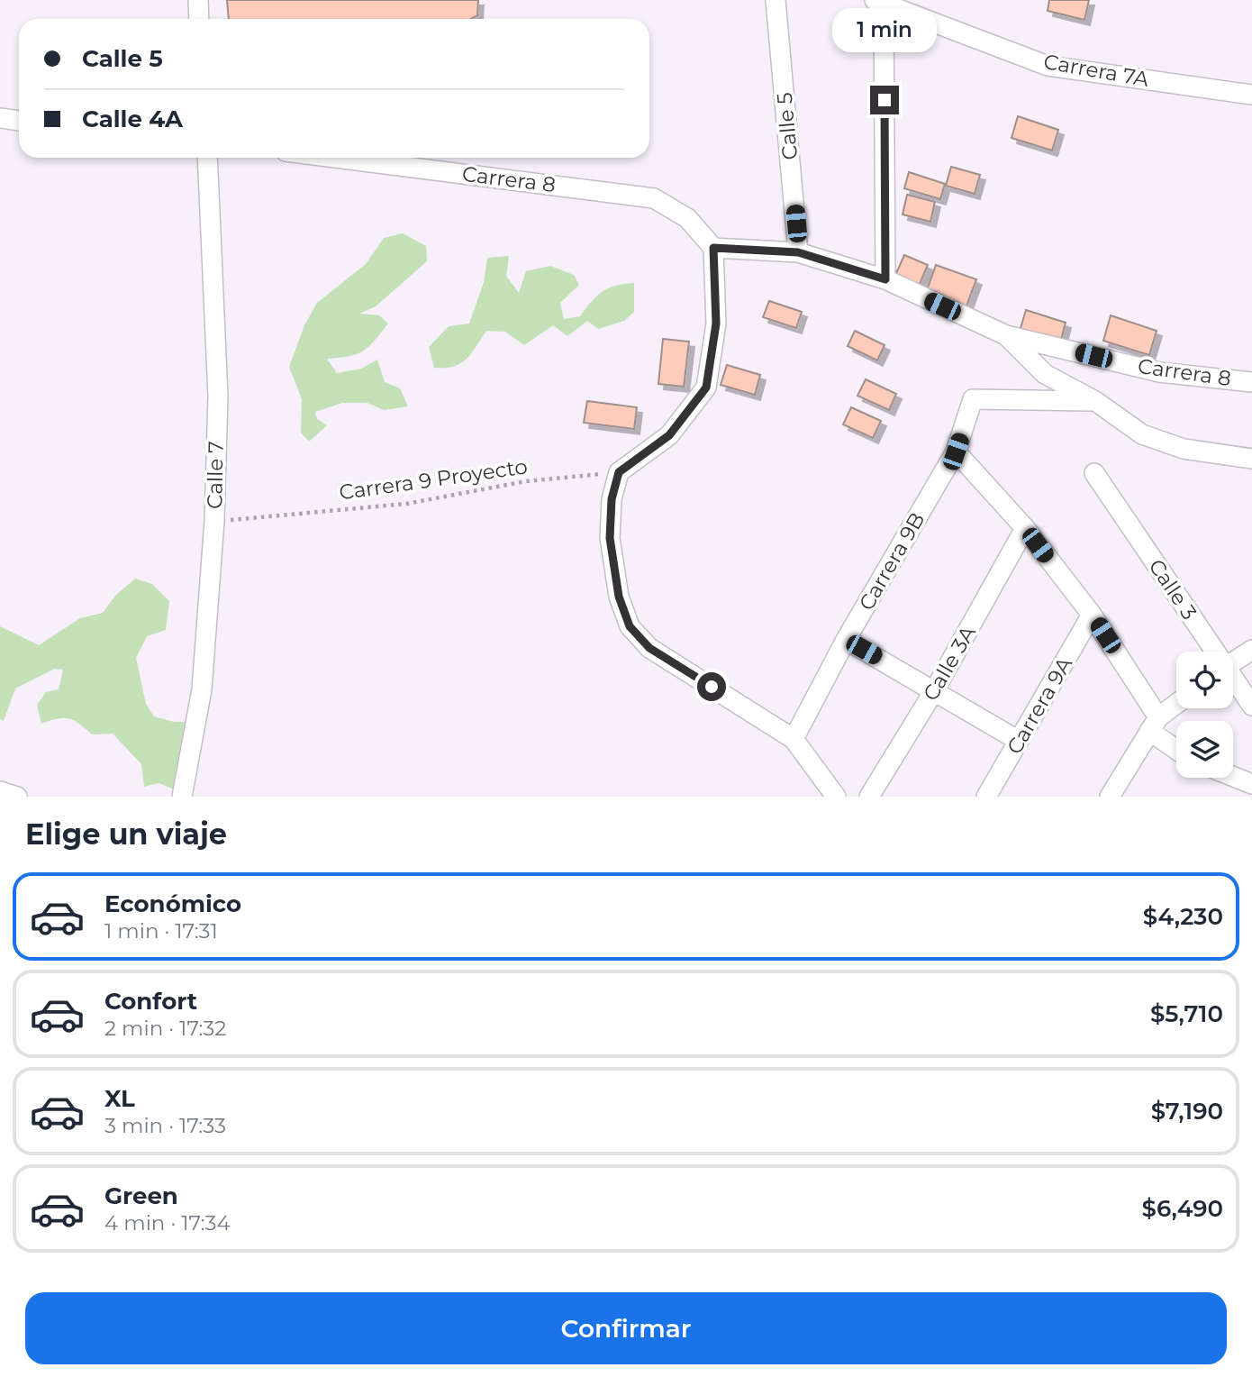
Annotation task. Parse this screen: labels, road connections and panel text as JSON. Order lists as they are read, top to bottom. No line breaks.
{"streets":{"street":["Carrera 7A","Calle 5","Carrera 8","Calle 7","Carrera 9B","Calle 3","Calle 3A","Carrera 9A"],"path":["Carrera 9 Proyecto"]},"crossings":[["Calle 7","Carrera 9 Proyecto"]],"page":{"bubble":"1 min","banner":["Calle 5","Calle 4A"],"heading":"Elige un viaje","list":[{"name":"Económico","note":"1 min · 17:31","value":"$4,230"},{"name":"Confort","note":"2 min · 17:32","value":"$5,710"},{"name":"XL","note":"3 min · 17:33","value":"$7,190"},{"name":"Green","note":"4 min · 17:34","value":"$6,490"}],"buttons":"Confirmar"}}
